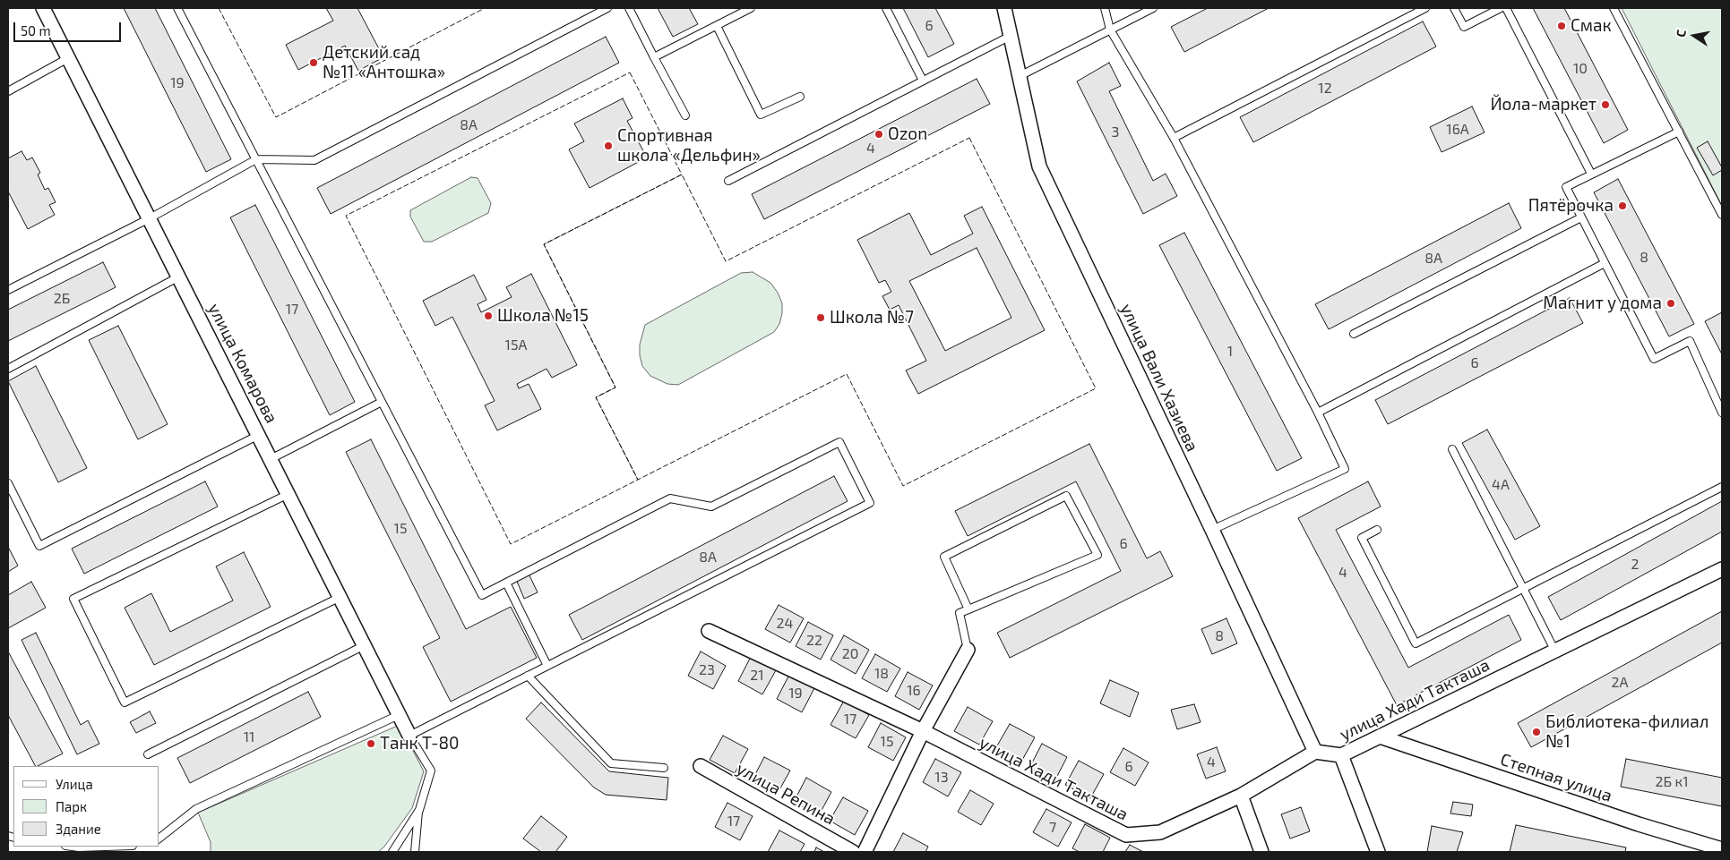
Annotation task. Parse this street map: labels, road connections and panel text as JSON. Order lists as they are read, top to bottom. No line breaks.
{"streets":{"street":["улица Комарова","улица Вали Хазиева","улица Хади Такташа","Степная улица","улица Репина"]},"crossings":[["улица Вали Хазиева","улица Хади Такташа"],["улица Хади Такташа","Степная улица"]],"places":["Смак","Детский сад №11 «Антошка»","Йола-маркет","Ozon","Спортивная школа «Дельфин»","Пятёрочка","Магнит у дома","Школа №15","Школа №7","Библиотека-филиал №1","Танк Т-80"],"house_numbers":["6","10","19","12","8А","16А","3","4","8","8А","2Б","17","15А","1","6","4А","15","6","8А","2","4","24","8","22","20","23","18","21","2А","16","19","17","11","15","4","6","13","2Б к1","17","7"],"legend":["Улица","Парк","Здание"],"scale_bar":"50 m","north":"left"}
